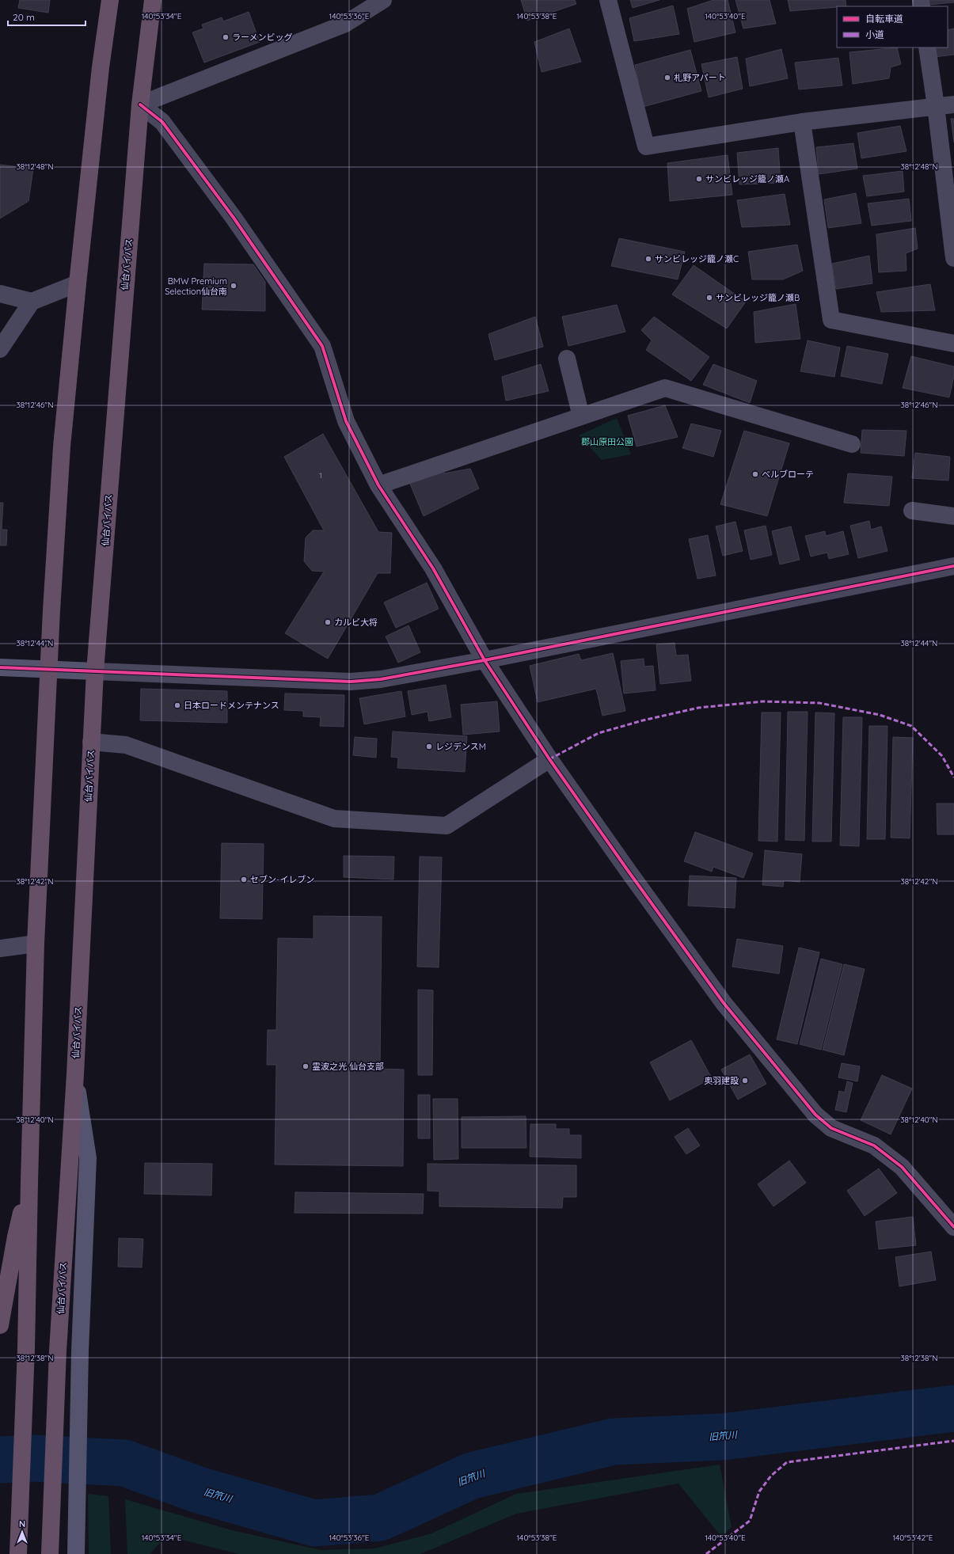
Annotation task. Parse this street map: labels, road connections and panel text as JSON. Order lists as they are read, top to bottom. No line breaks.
{"streets":{"highway":["仙台バイパス"]},"water":["旧笊川"],"parks":["郡山原田公園"],"places":["ラーメンビッグ","札野アパート","サンビレッジ籠ノ瀬A","サンビレッジ籠ノ瀬C","BMW Premium Selection仙台南","サンビレッジ籠ノ瀬B","ベルブローテ","カルビ大将","日本ロードメンテナンス","レジデンスM","セブン-イレブン","霊波之光 仙台支部","奥羽建設"],"house_numbers":["1"],"legend":["自転車道","小道"],"scale_bar":"20 m","north":"top","coordinates":["140°53'34\"E","140°53'36\"E","140°53'38\"E","140°53'40\"E","38°12'48\"N","38°12'46\"N","38°12'44\"N","38°12'42\"N","38°12'40\"N","38°12'38\"N","140°53'42\"E"]}
